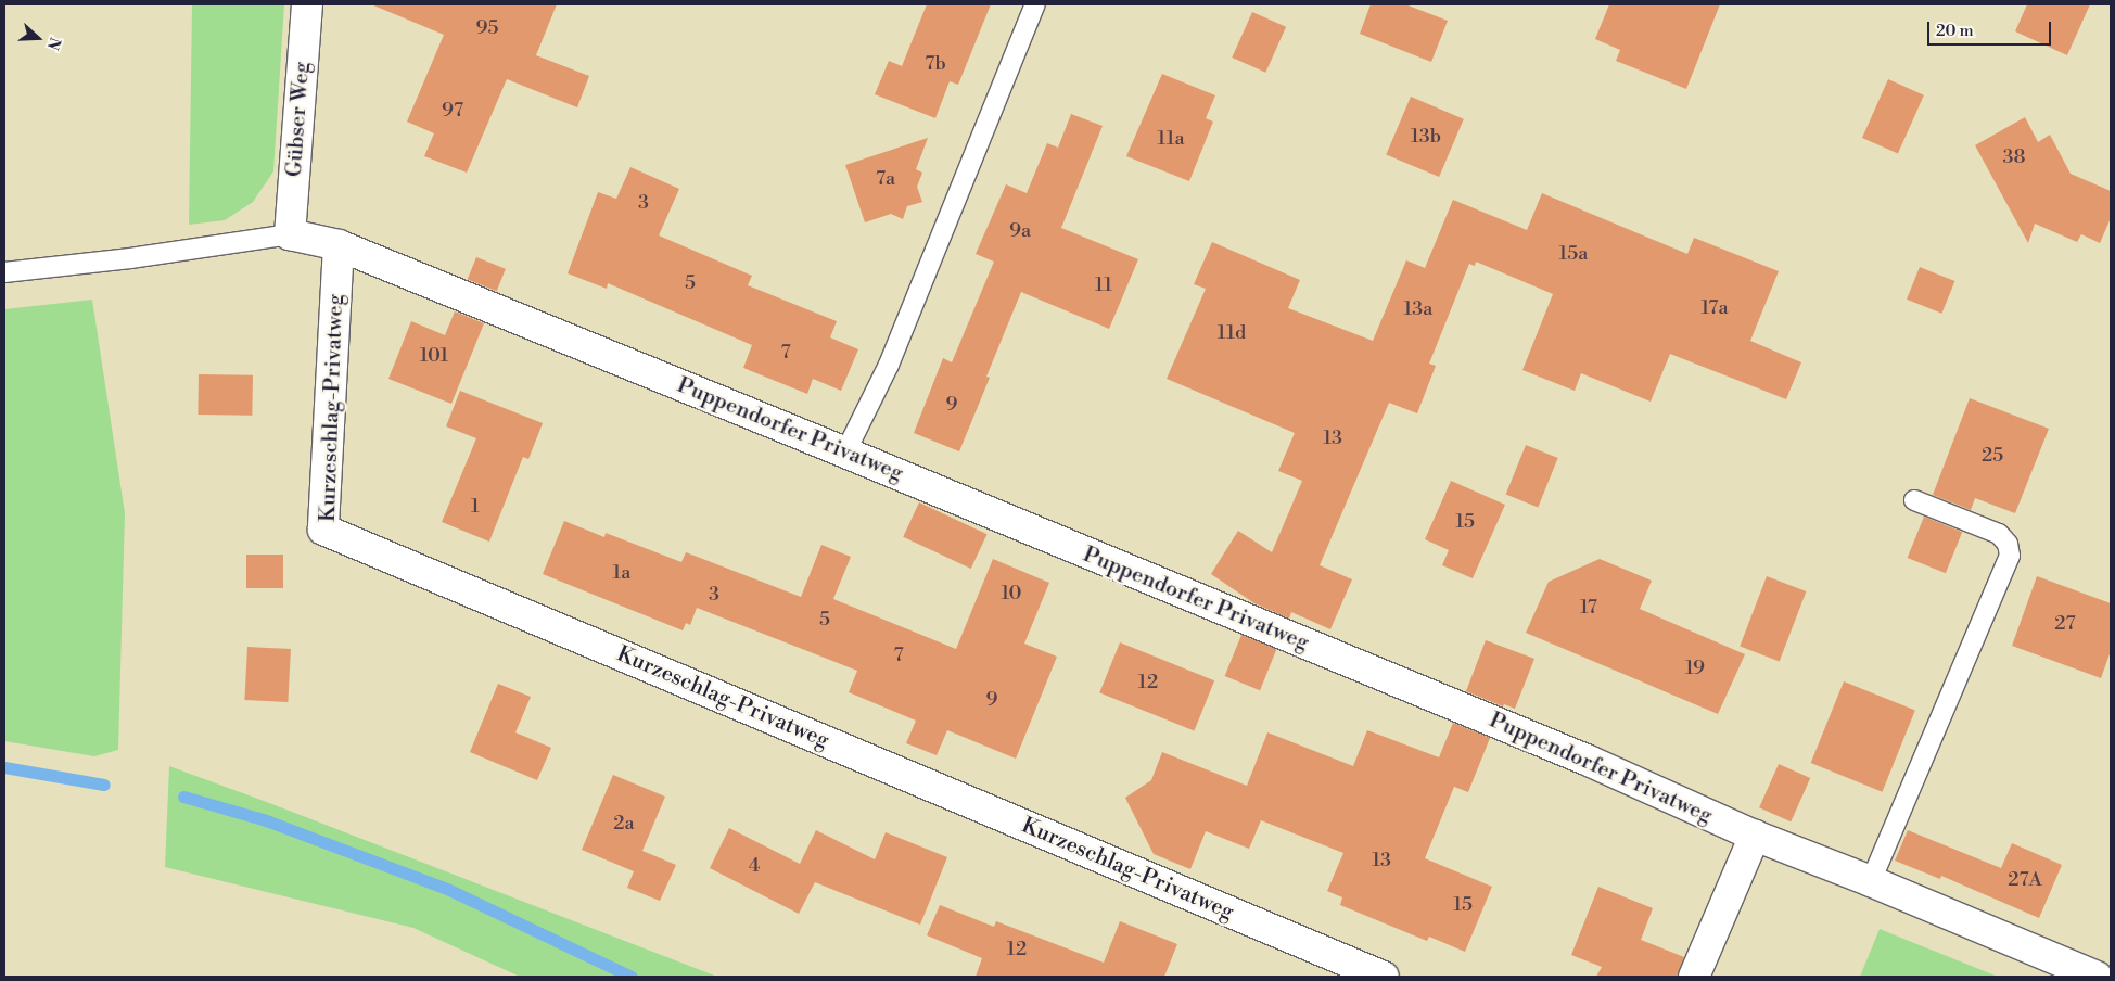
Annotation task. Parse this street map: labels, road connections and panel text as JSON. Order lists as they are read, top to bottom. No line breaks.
{"streets":{"street":["Gübser Weg","Kurzeschlag-Privatweg","Puppendorfer Privatweg"]},"crossings":[["Gübser Weg","Puppendorfer Privatweg"],["Kurzeschlag-Privatweg","Puppendorfer Privatweg"]],"house_numbers":["95","7b","97","13b","11a","38","7a","3","9a","15a","5","11","17a","13a","11d","7","101","9","13","25","1","15","1a","10","3","17","5","27","7","19","12","9","2a","13","4","27A","15","12"],"scale_bar":"20 m","north":"right"}
